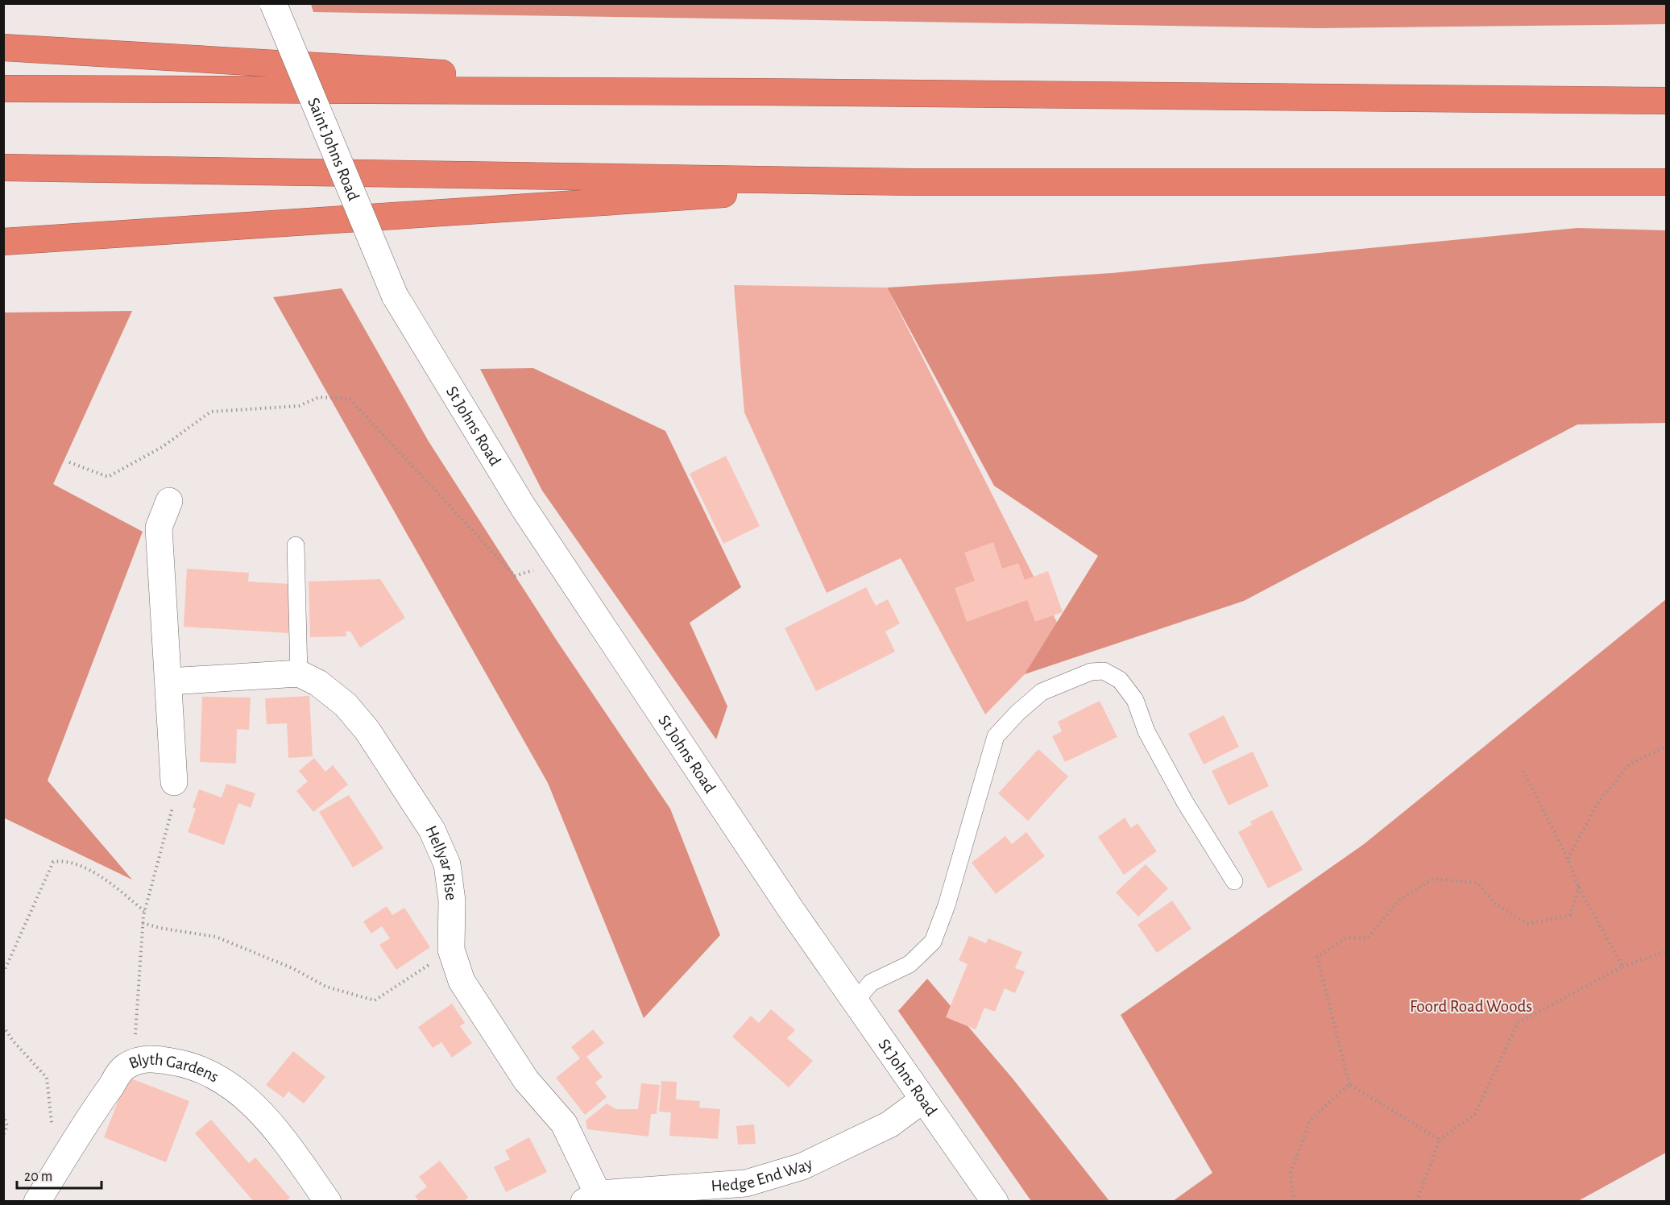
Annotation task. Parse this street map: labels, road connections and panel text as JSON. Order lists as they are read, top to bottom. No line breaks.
{"streets":{"street":["Saint Johns Road","St Johns Road","Hellyar Rise","Blyth Gardens","Hedge End Way"]},"crossings":[["Saint Johns Road","St Johns Road"],["St Johns Road","Hedge End Way"],["Hellyar Rise","Hedge End Way"]],"parks":["Foord Road Woods"],"scale_bar":"20 m"}
